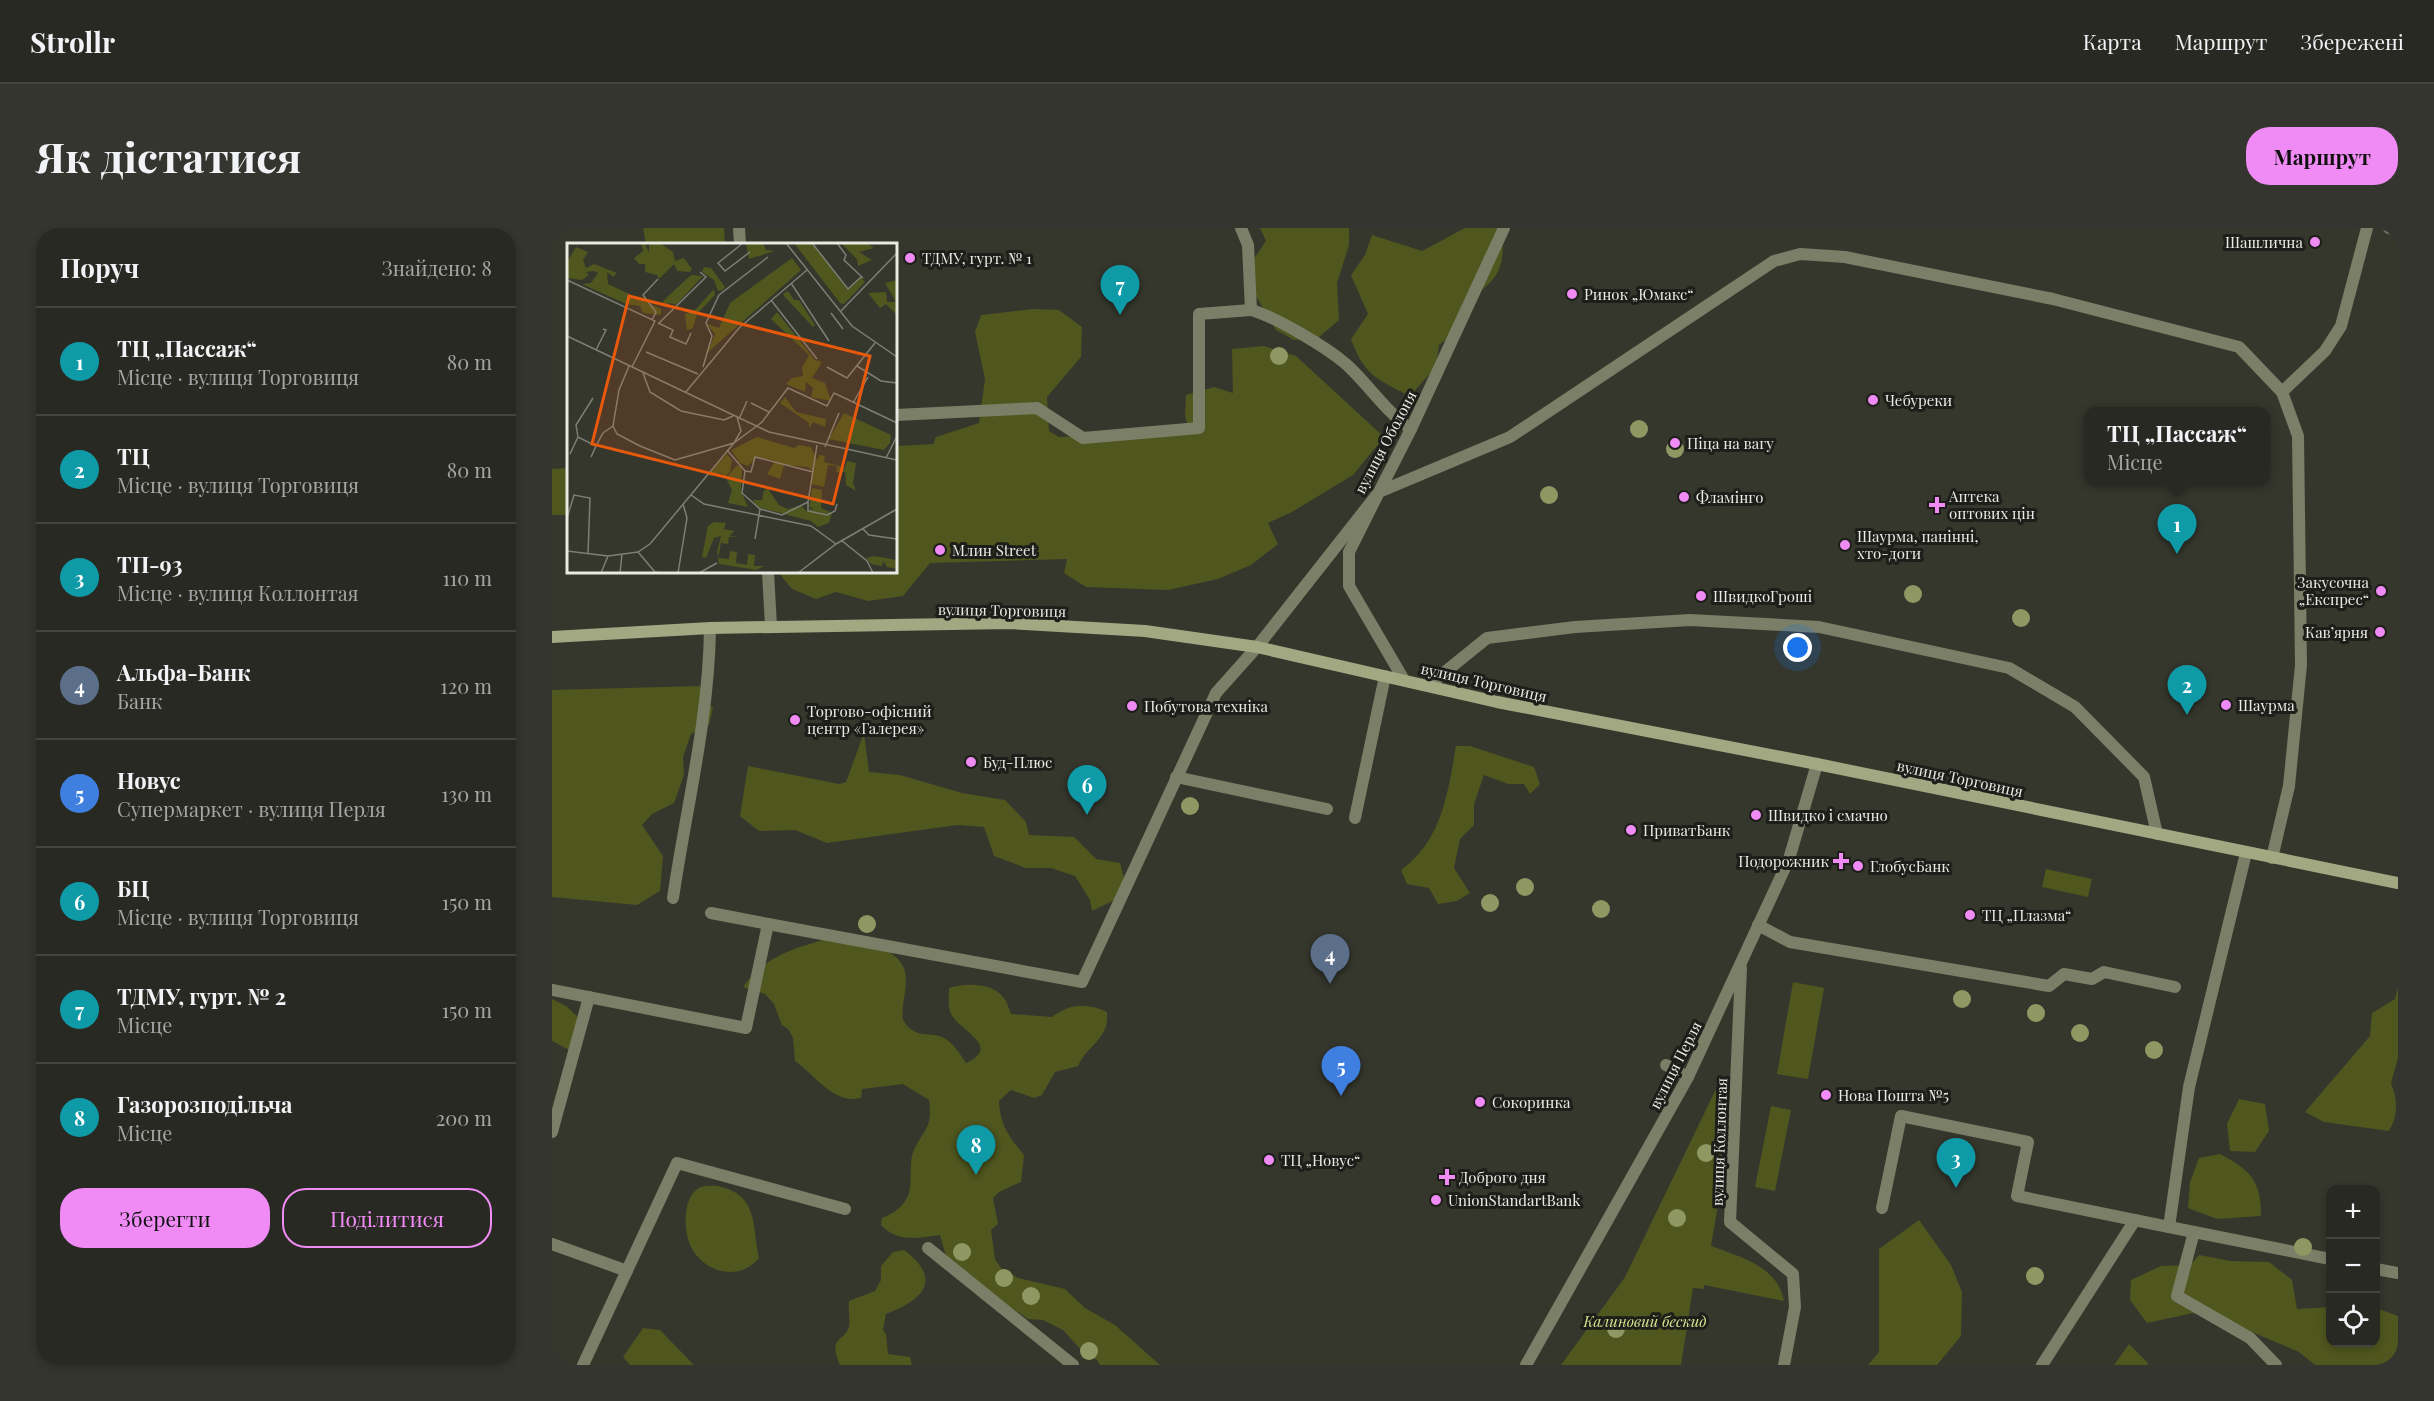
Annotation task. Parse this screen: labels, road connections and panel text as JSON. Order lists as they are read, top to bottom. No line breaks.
{"streets":{"main road":["вулиця Торговиця"],"street":["вулиця Оболоня","вулиця Перля","вулиця Коллонтая"]},"crossings":[["вулиця Оболоня","вулиця Торговиця"],["вулиця Торговиця","вулиця Перля"],["вулиця Перля","вулиця Коллонтая"]],"parks":["Калиновий бескид"],"places":{"other":["Шашлична","ТДМУ, гурт. № 1","Ринок „Юмакс“","Чебуреки","Піца на вагу","Фламінго","Шаурма, панінні, хто-доги","Млин Street","Закусочна „Експрес“","ШвидкоГроші","Кав’ярня","Шаурма","Побутова техніка","Торгово-офісний центр «Галерея»","Буд-Плюс","Швидко і смачно","ПриватБанк","ГлобусБанк","ТЦ „Плазма“","Нова Пошта №5","Сокоринка","ТЦ „Новус“","UnionStandartBank"],"health":["Аптека оптових цін","Подорожник","Доброго дня"]},"page":{"header":"Strollr","nav":["Карта","Маршрут","Збережені"],"buttons":["Маршрут",["Зберегти","Поділитися"]],"title":"Як дістатися","heading":["Поруч","Знайдено: 8"],"pins":["7","1","2","6","4","5","8","3"],"list":[{"mark":"1","name":"ТЦ „Пассаж“","note":"Місце · вулиця Торговиця","value":"80 m"},{"mark":"2","name":"ТЦ","note":"Місце · вулиця Торговиця","value":"80 m"},{"mark":"3","name":"ТП-93","note":"Місце · вулиця Коллонтая","value":"110 m"},{"mark":"4","name":"Альфа-Банк","note":"Банк","value":"120 m"},{"mark":"5","name":"Новус","note":"Супермаркет · вулиця Перля","value":"130 m"},{"mark":"6","name":"БЦ","note":"Місце · вулиця Торговиця","value":"150 m"},{"mark":"7","name":"ТДМУ, гурт. № 2","note":"Місце","value":"150 m"},{"mark":"8","name":"Газорозподільча","note":"Місце","value":"200 m"}],"popup":["ТЦ „Пассаж“","Місце"],"map_buttons":["+","−"]}}
